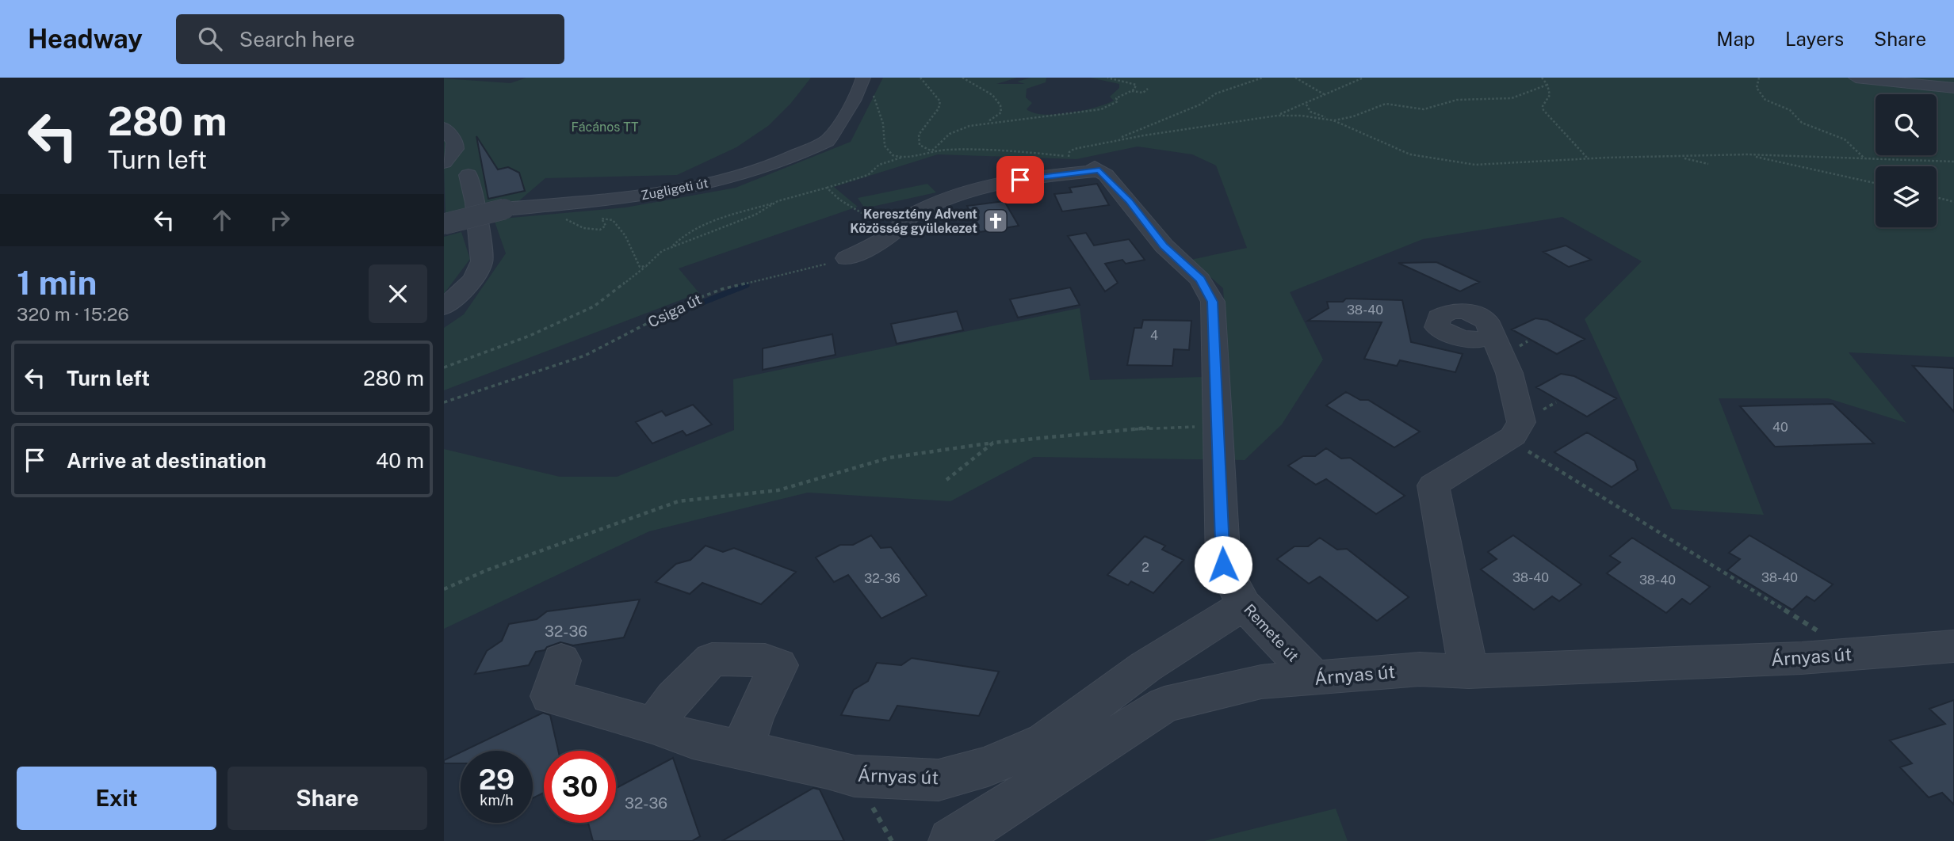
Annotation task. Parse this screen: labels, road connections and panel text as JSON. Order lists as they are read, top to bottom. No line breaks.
{"streets":{"street":["Zugligeti út","Remete út","Árnyas út"],"path":["Csiga út"]},"crossings":[["Remete út","Árnyas út"]],"parks":["Fácános TT"],"places":{"church":["Keresztény Advent Közösség gyülekezet"]},"house_numbers":["38-40","4","40","2","38-40","38-40","32-36","38-40","32-36","32-36"],"page":{"header":"Headway","search":"Search here","nav":["Map","Layers","Share"],"turn":["280 m","Turn left"],"heading":["1 min","320 m · 15:26"],"list":[{"name":"Turn left","value":"280 m"},{"name":"Arrive at destination","value":"40 m"}],"speed":"29 km/h","limit":"30","buttons":["Exit","Share"]}}
